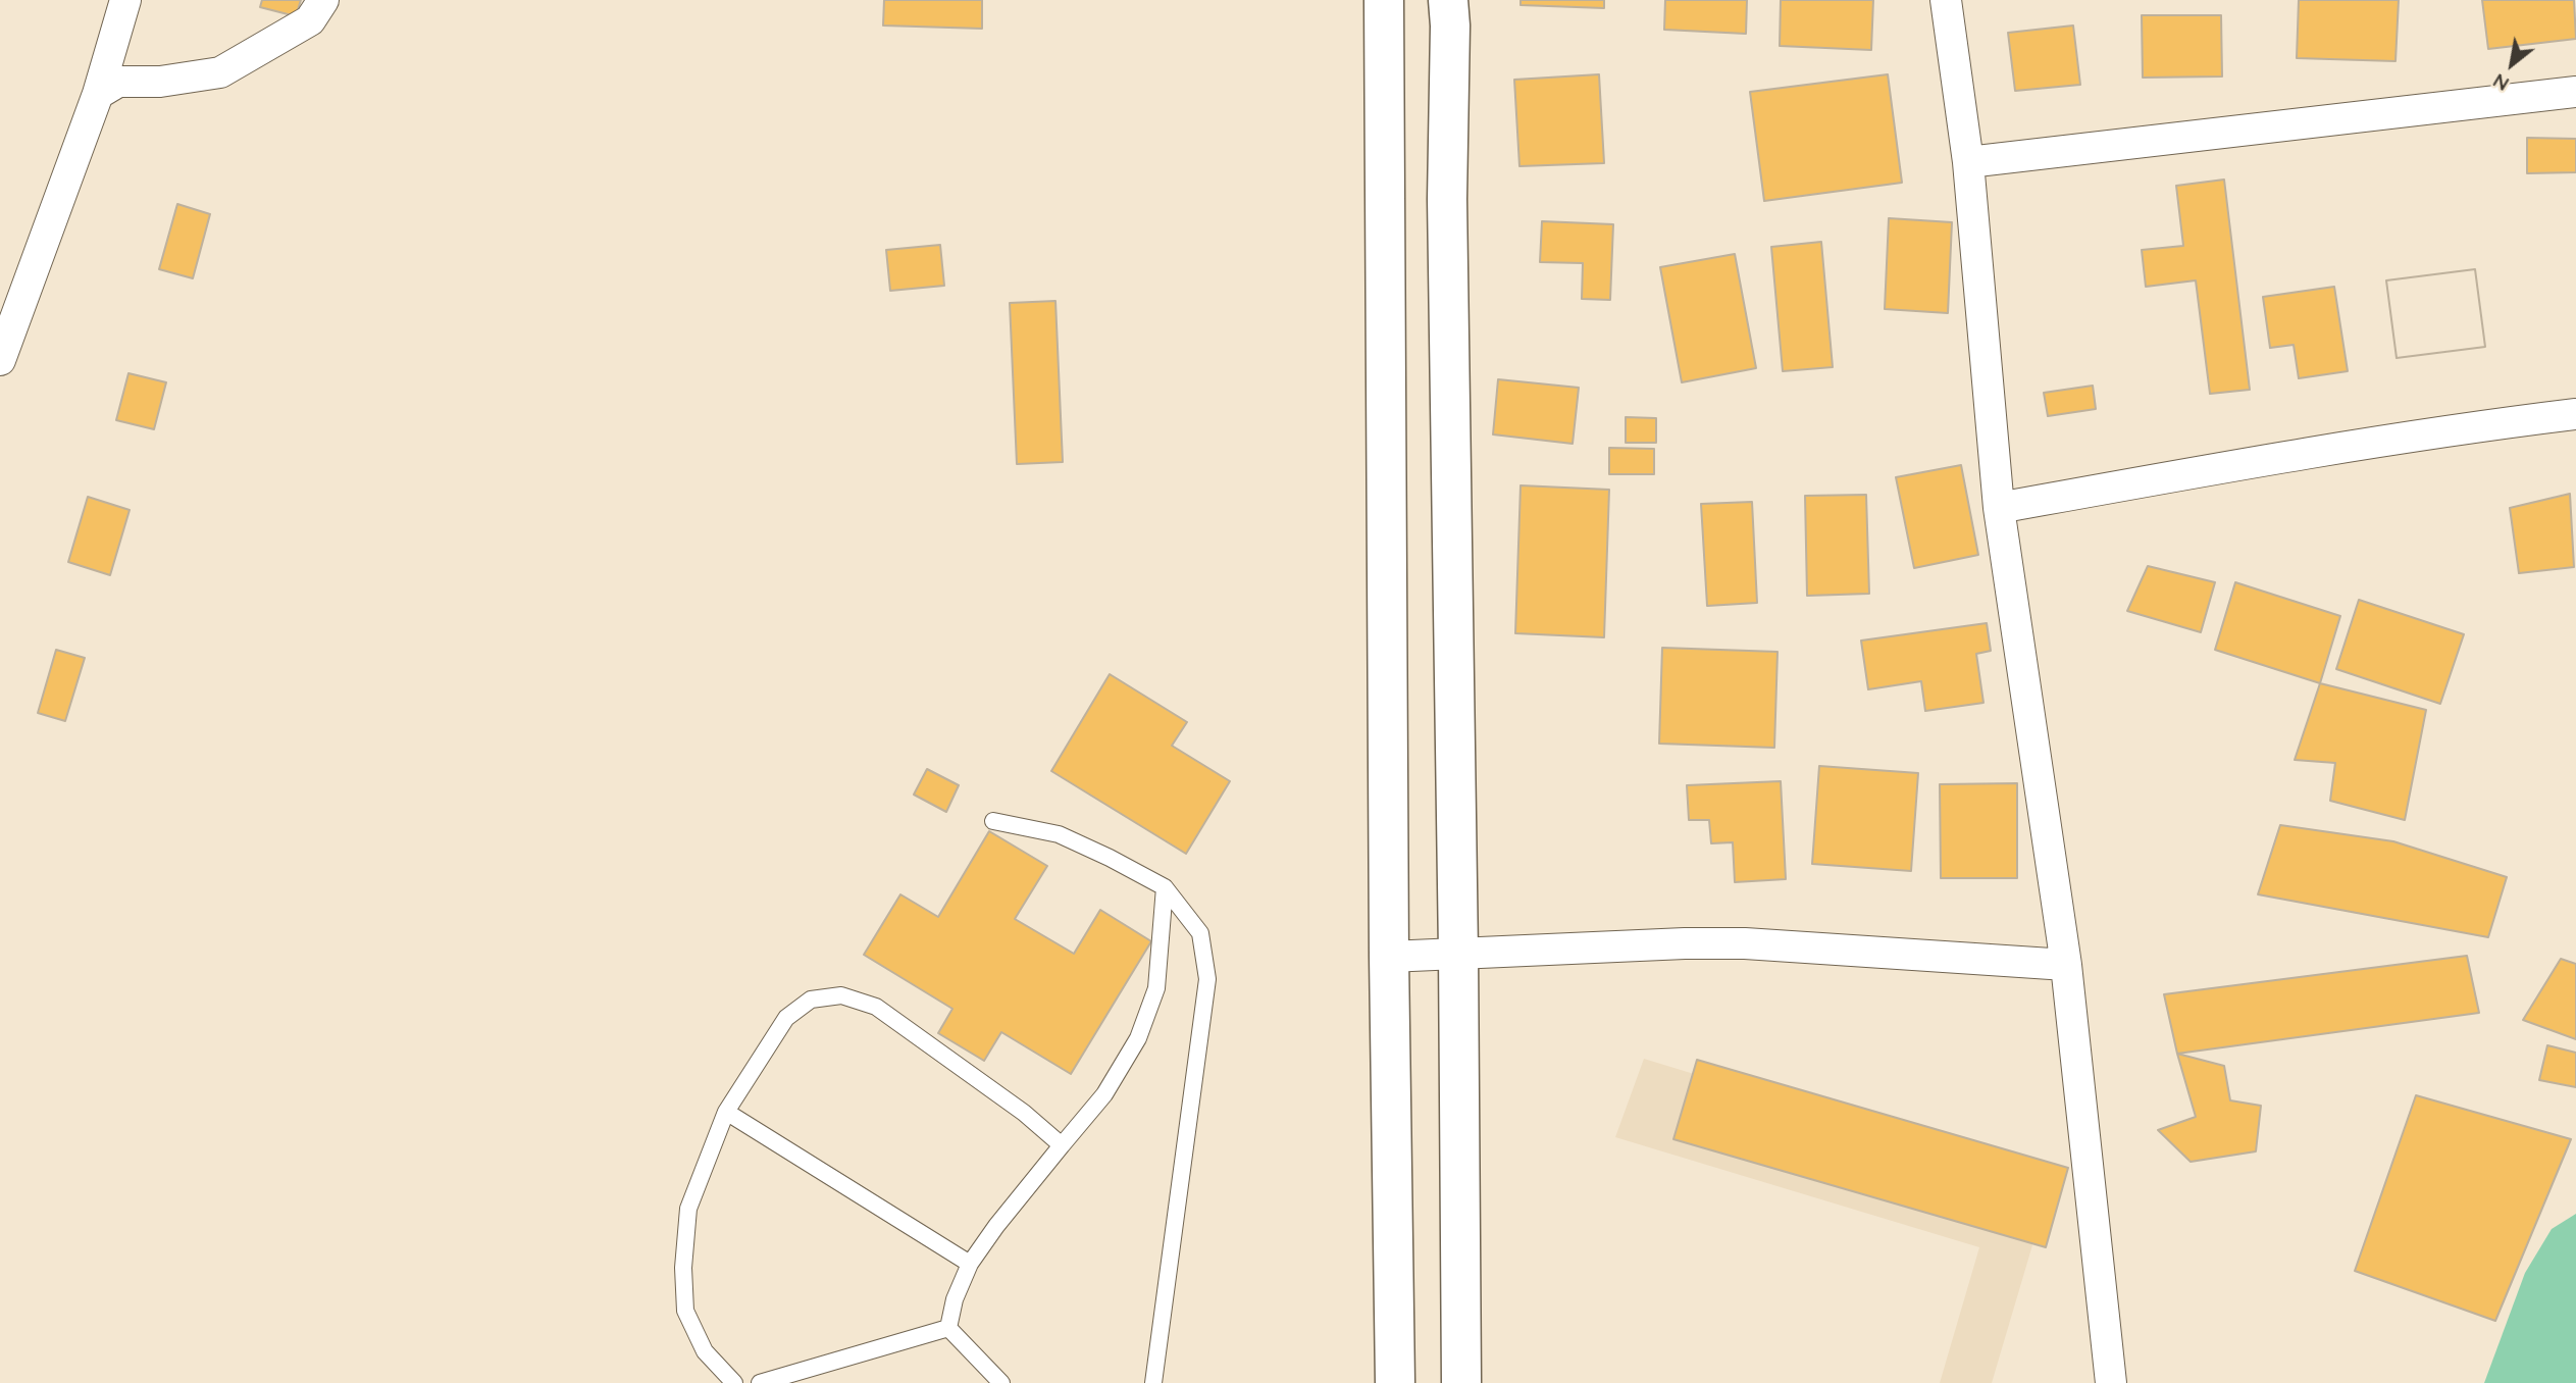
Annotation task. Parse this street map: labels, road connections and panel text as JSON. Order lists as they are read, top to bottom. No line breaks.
{"north":"bottom left"}
